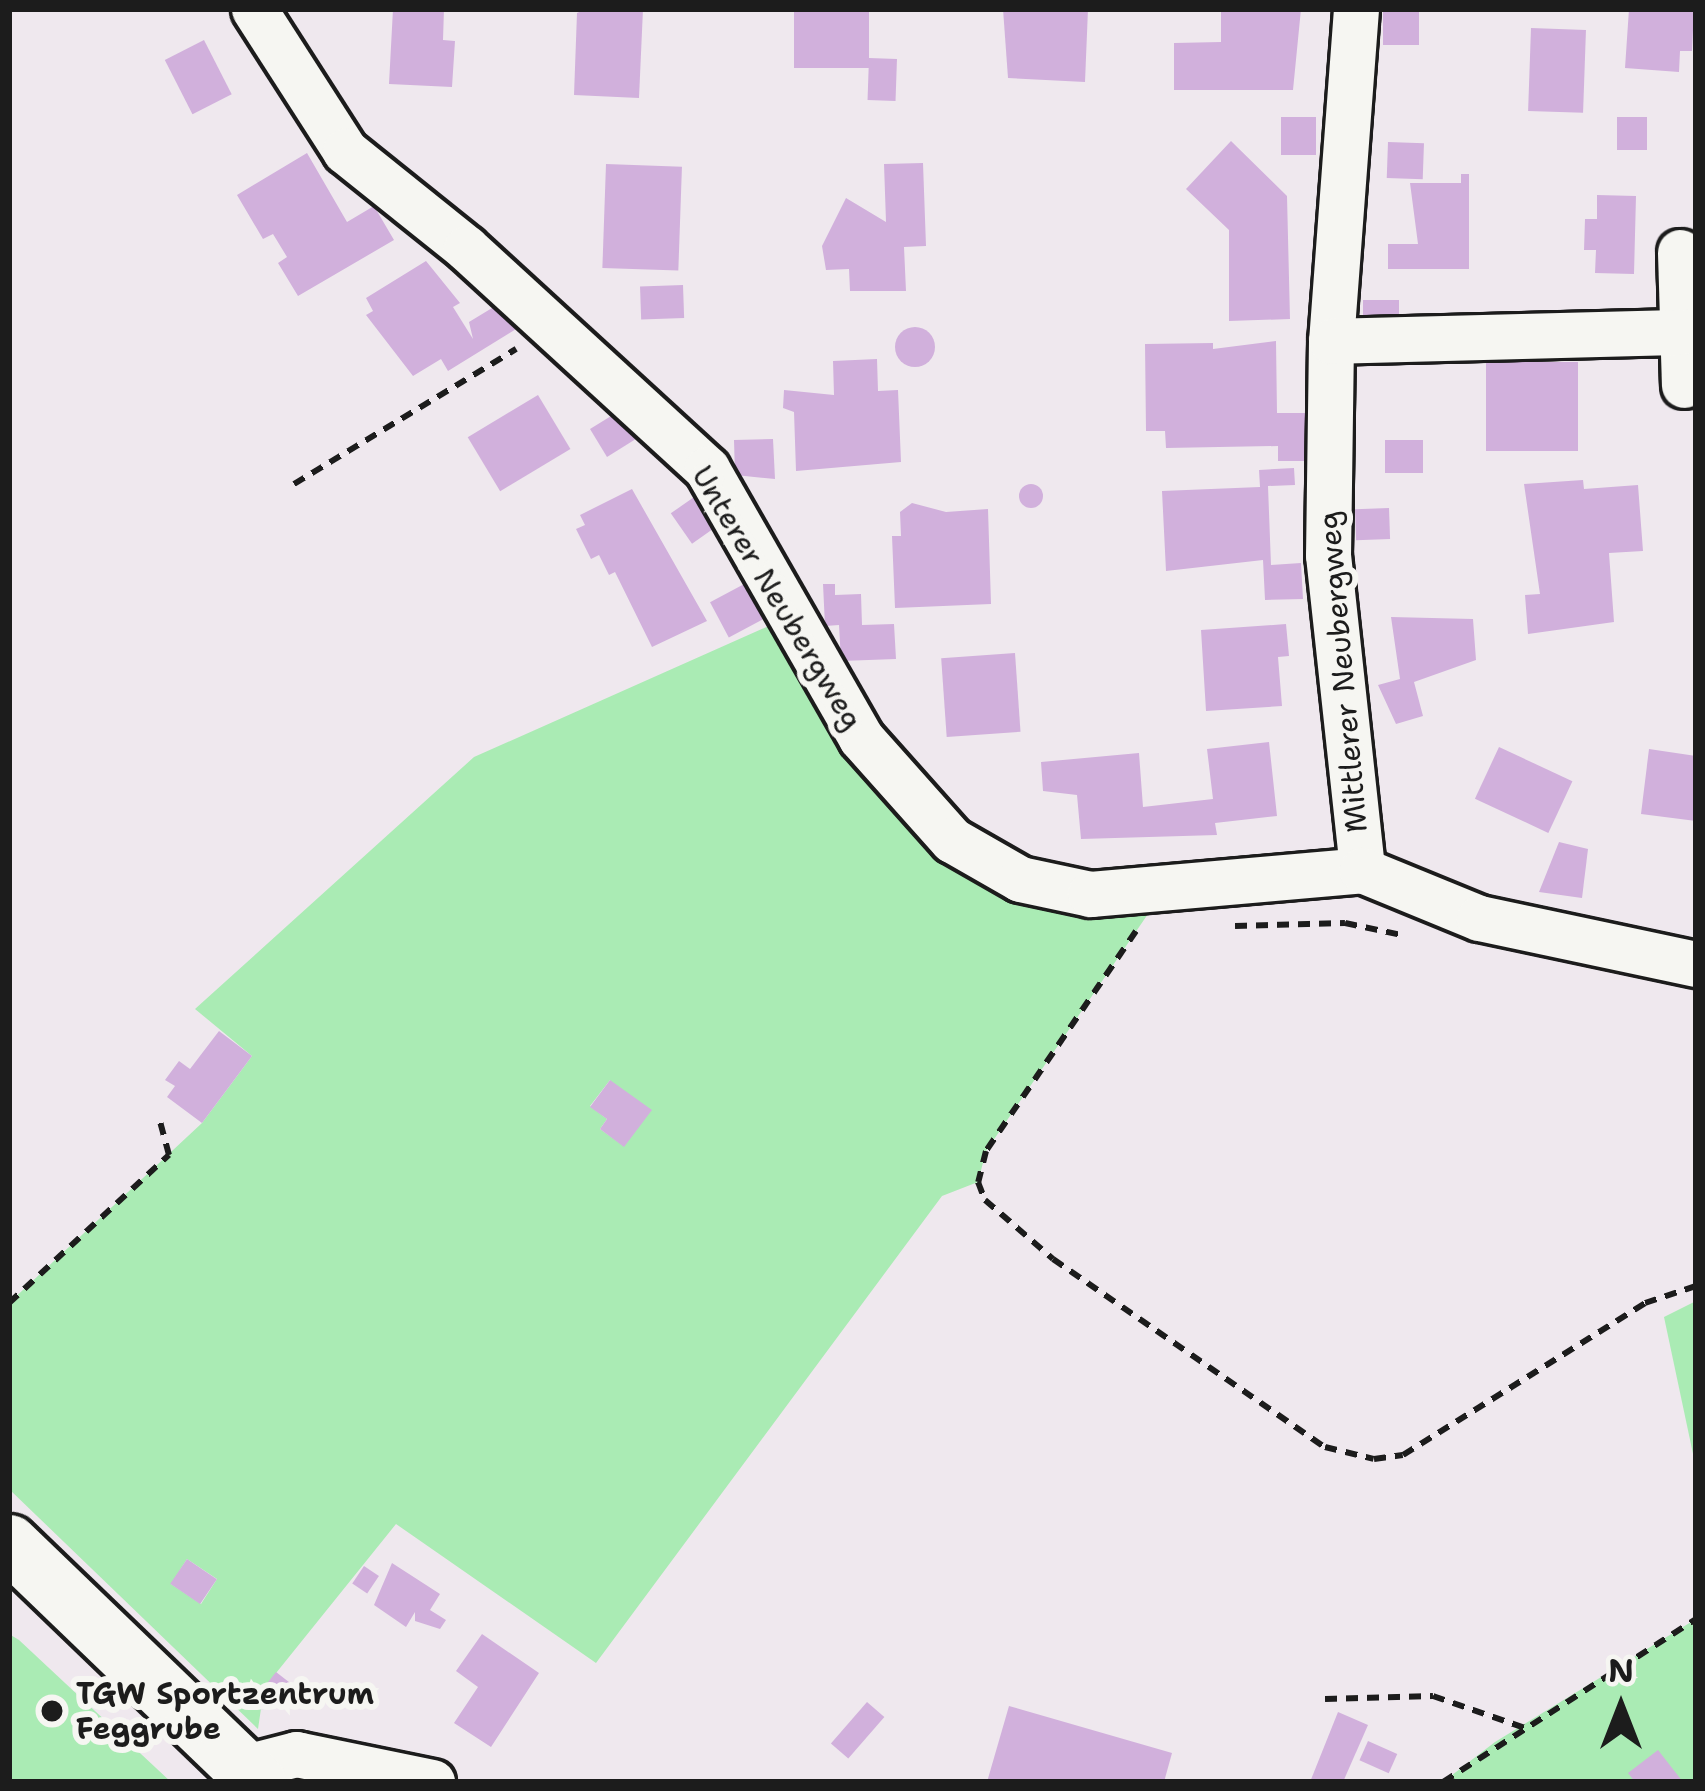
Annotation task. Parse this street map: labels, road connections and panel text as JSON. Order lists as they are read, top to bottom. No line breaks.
{"streets":{"street":["Unterer Neubergweg","Mittlerer Neubergweg"]},"crossings":[["Unterer Neubergweg","Mittlerer Neubergweg"]],"places":["TGW Sportzentrum Feggrube"],"north":"top"}
